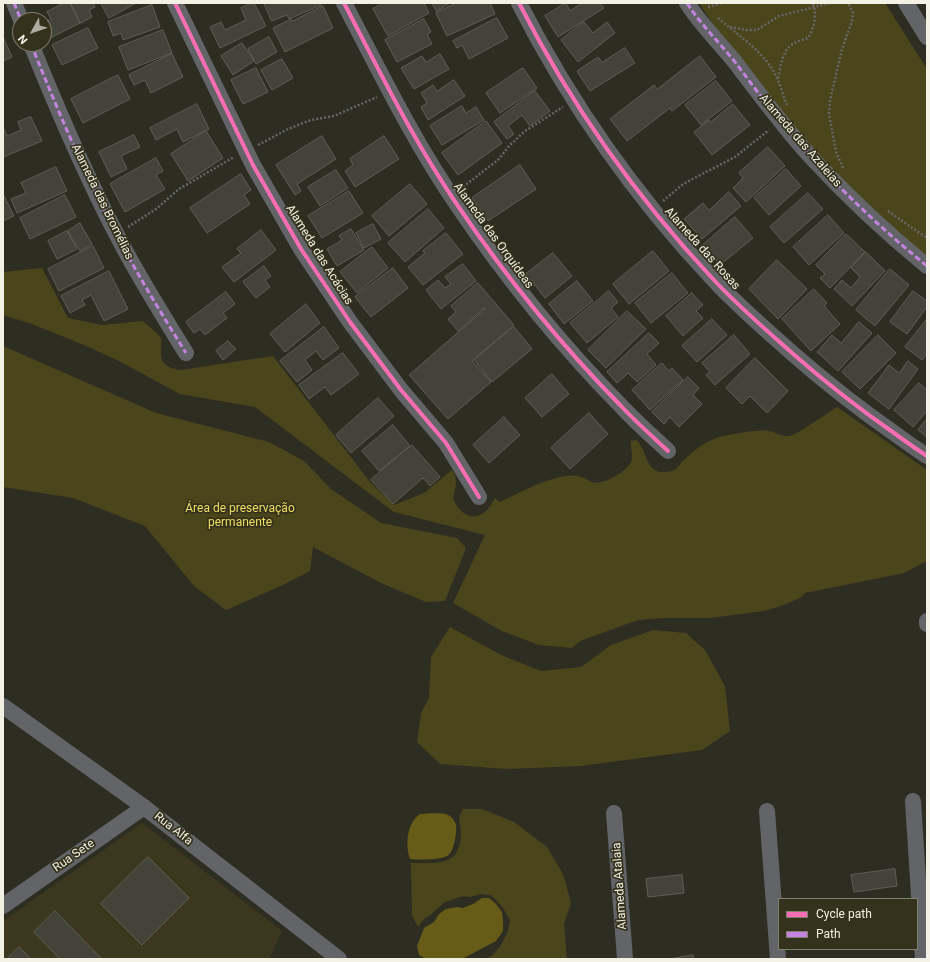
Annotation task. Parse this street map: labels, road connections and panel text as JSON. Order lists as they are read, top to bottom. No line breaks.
{"streets":{"street":["Alameda das Azaleias","Alameda das Bromélias","Alameda das Orquídeas","Alameda das Rosas","Alameda das Acácias","Rua Alfa","Rua Sete","Alameda Atalaia"]},"crossings":[["Rua Alfa","Rua Sete"]],"parks":["Área de preservação permanente"],"legend":["Cycle path","Path"],"north":"bottom left"}
